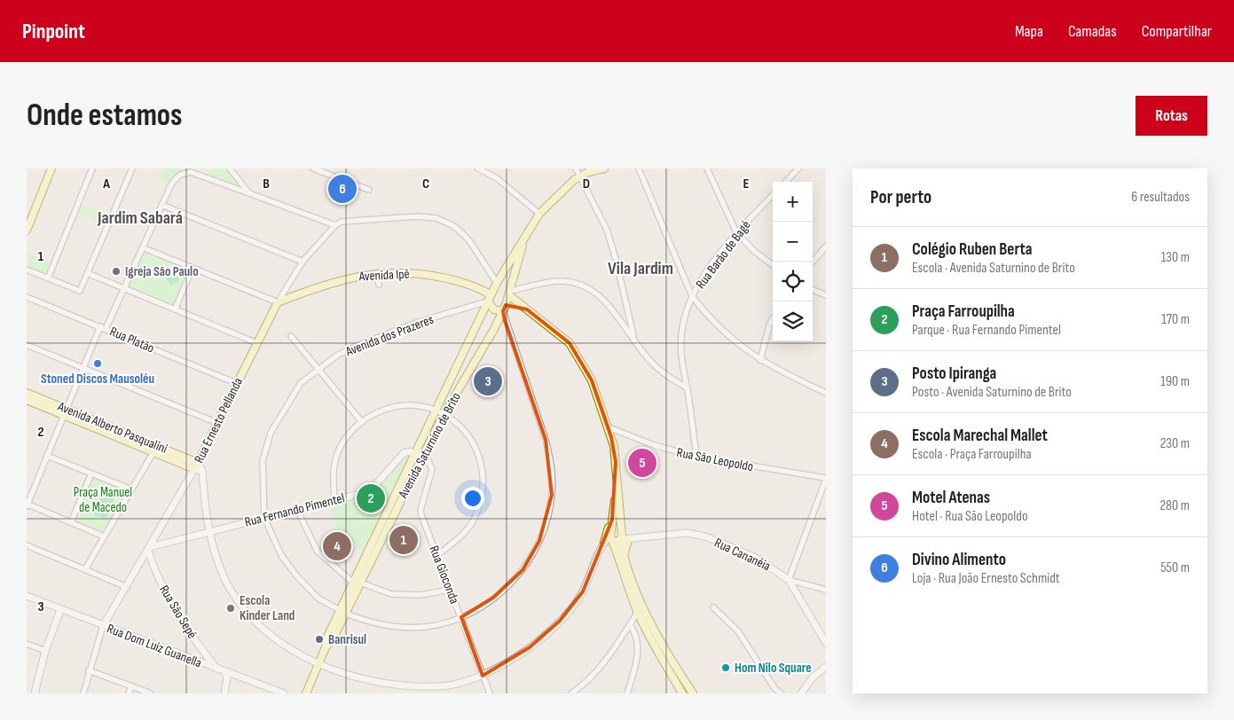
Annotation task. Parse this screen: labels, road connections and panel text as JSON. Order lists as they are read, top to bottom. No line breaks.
{"streets":{"main road":["Avenida Ipê","Rua Ernesto Pellanda","Avenida Alberto Pasqualini","Avenida Saturnino de Brito"],"street":["Rua Barão de Bagé","Avenida dos Prazeres","Rua Platão","Rua São Leopoldo","Rua Fernando Pimentel","Rua Cananéia","Rua Gioconda","Rua São Sepé","Rua Dom Luiz Guanella"]},"crossings":[["Rua Barão de Bagé","Rua São Leopoldo"],["Avenida Ipê","Avenida dos Prazeres"],["Avenida Ipê","Rua Ernesto Pellanda"],["Avenida Ipê","Avenida Saturnino de Brito"],["Avenida dos Prazeres","Avenida Saturnino de Brito"],["Avenida dos Prazeres","Rua Fernando Pimentel"],["Avenida dos Prazeres","Rua Gioconda"],["Rua Platão","Rua Ernesto Pellanda"],["Rua Ernesto Pellanda","Avenida Alberto Pasqualini"],["Rua Ernesto Pellanda","Avenida Saturnino de Brito"],["Rua Ernesto Pellanda","Rua Fernando Pimentel"],["Rua Ernesto Pellanda","Rua São Sepé"],["Rua Ernesto Pellanda","Rua Dom Luiz Guanella"],["Avenida Saturnino de Brito","Rua Fernando Pimentel"],["Avenida Saturnino de Brito","Rua Gioconda"],["Rua Fernando Pimentel","Rua Gioconda"],["Rua Fernando Pimentel","Rua São Sepé"],["Rua São Sepé","Rua Dom Luiz Guanella"]],"districts":["Jardim Sabará","Vila Jardim"],"parks":["Praça Manuel de Macedo"],"places":["Igreja São Paulo","Stoned Discos Mausoléu","Escola Kinder Land","Banrisul","Hom Nilo Square"],"page":{"header":"Pinpoint","nav":["Mapa","Camadas","Compartilhar"],"buttons":"Rotas","title":"Onde estamos","heading":["Por perto","6 resultados"],"pins":["6","3","5","2","1","4"],"map_buttons":["+","−"],"list":[{"mark":"1","name":"Colégio Ruben Berta","note":"Escola · Avenida Saturnino de Brito","value":"130 m"},{"mark":"2","name":"Praça Farroupilha","note":"Parque · Rua Fernando Pimentel","value":"170 m"},{"mark":"3","name":"Posto Ipiranga","note":"Posto · Avenida Saturnino de Brito","value":"190 m"},{"mark":"4","name":"Escola Marechal Mallet","note":"Escola · Praça Farroupilha","value":"230 m"},{"mark":"5","name":"Motel Atenas","note":"Hotel · Rua São Leopoldo","value":"280 m"},{"mark":"6","name":"Divino Alimento","note":"Loja · Rua João Ernesto Schmidt","value":"550 m"}]},"grid":{"columns":["A","B","C","D","E"],"rows":["1","2","3"]}}
